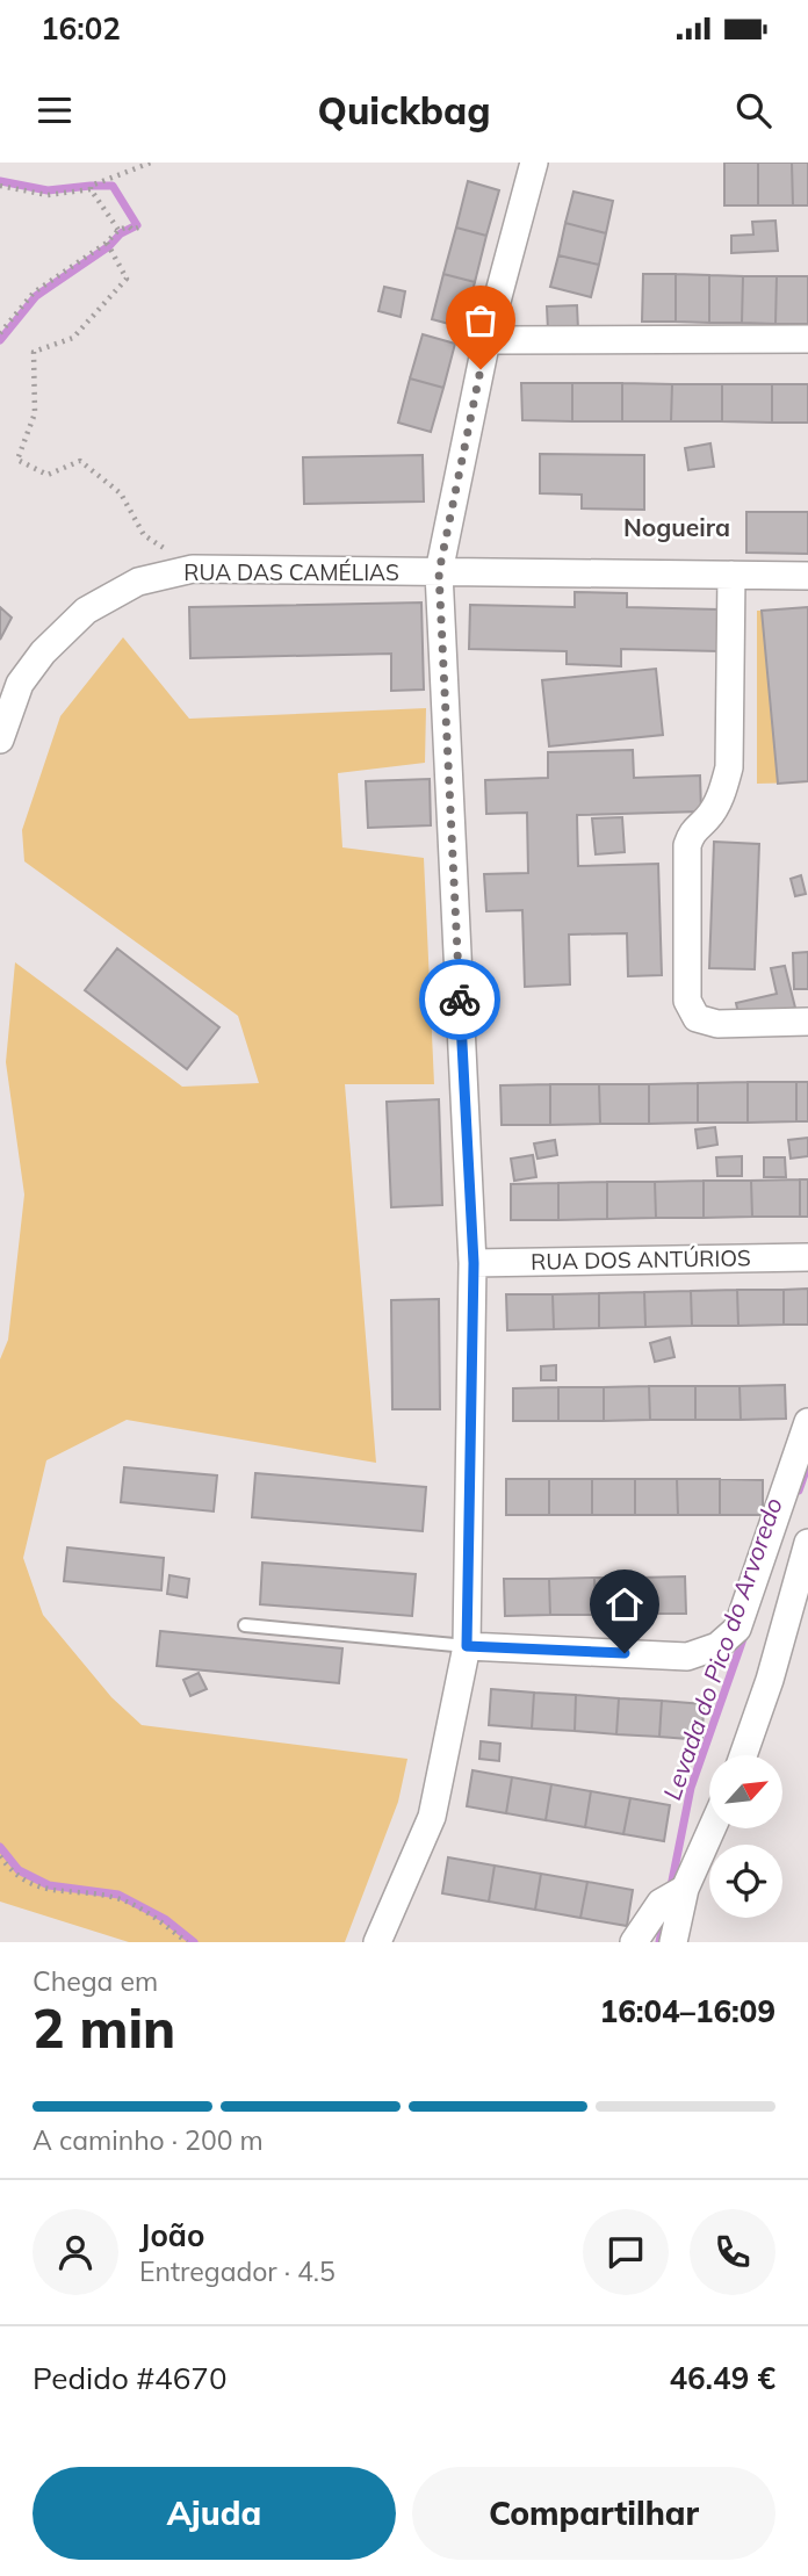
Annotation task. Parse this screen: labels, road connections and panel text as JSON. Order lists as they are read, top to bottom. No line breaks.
{"streets":{"street":["RUA DAS CAMÉLIAS","RUA DOS ANTÚRIOS"]},"districts":["Nogueira"],"water":["Levada do Pico do Arvoredo"],"north":"top right","page":{"status":"16:02","header":"Quickbag","heading":["2 min","Chega em","16:04–16:09"],"panel":["João","Entregador · 4.5","Pedido #4670","46.49 €"],"bar":"A caminho · 200 m","buttons":["Ajuda","Compartilhar"]}}
